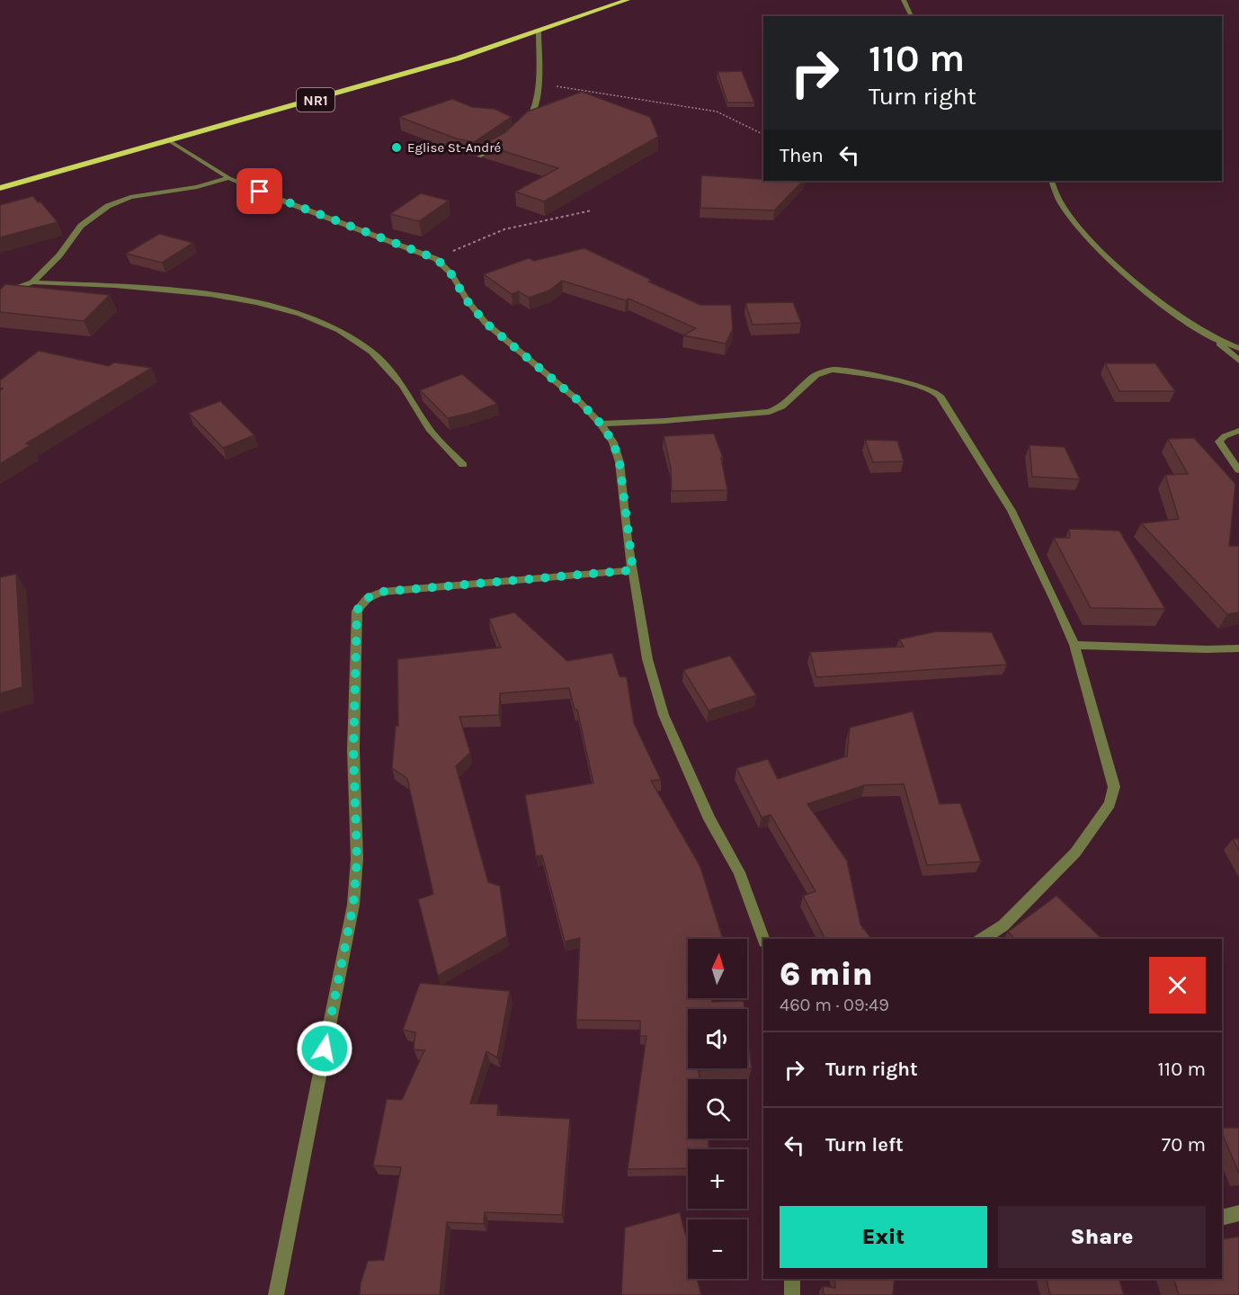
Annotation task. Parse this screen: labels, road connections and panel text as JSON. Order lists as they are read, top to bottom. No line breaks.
{"streets":{"highway":["NR1"]},"places":["Eglise St-André"],"north":"top","page":{"turn":["110 m","Turn right"],"then":"Then","map_buttons":["+","−"],"heading":["6 min","460 m · 09:49"],"list":[{"name":"Turn right","value":"110 m"},{"name":"Turn left","value":"70 m"}],"buttons":["Exit","Share"]}}
